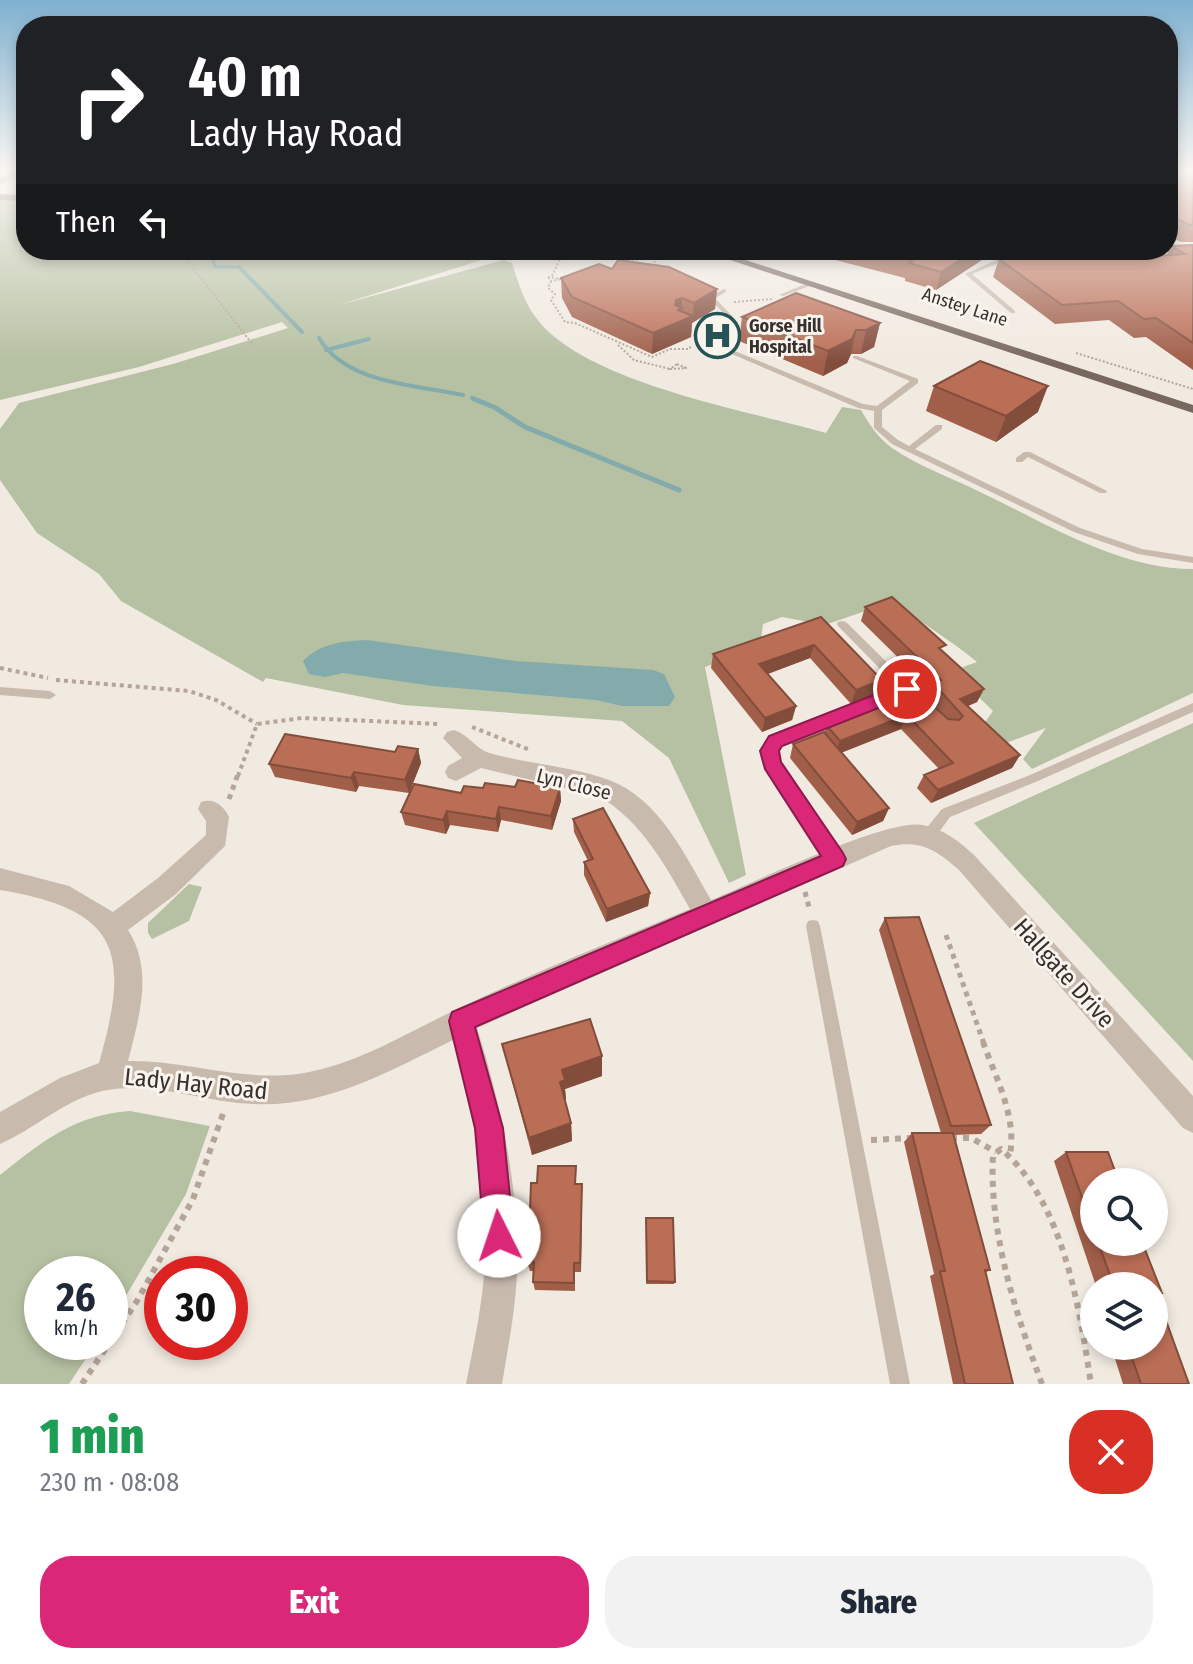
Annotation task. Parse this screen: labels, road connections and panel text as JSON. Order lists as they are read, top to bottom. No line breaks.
{"streets":{"main road":["Anstey Lane"],"street":["Lyn Close","Hallgate Drive","Lady Hay Road"]},"crossings":[["Lyn Close","Lady Hay Road"],["Hallgate Drive","Lady Hay Road"]],"places":{"hospital":["Gorse Hill Hospital"]},"page":{"turn":["40 m","Lady Hay Road"],"then":"Then","speed":"26 km/h","limit":"30","heading":["1 min","230 m · 08:08"],"buttons":["Exit","Share"]}}
